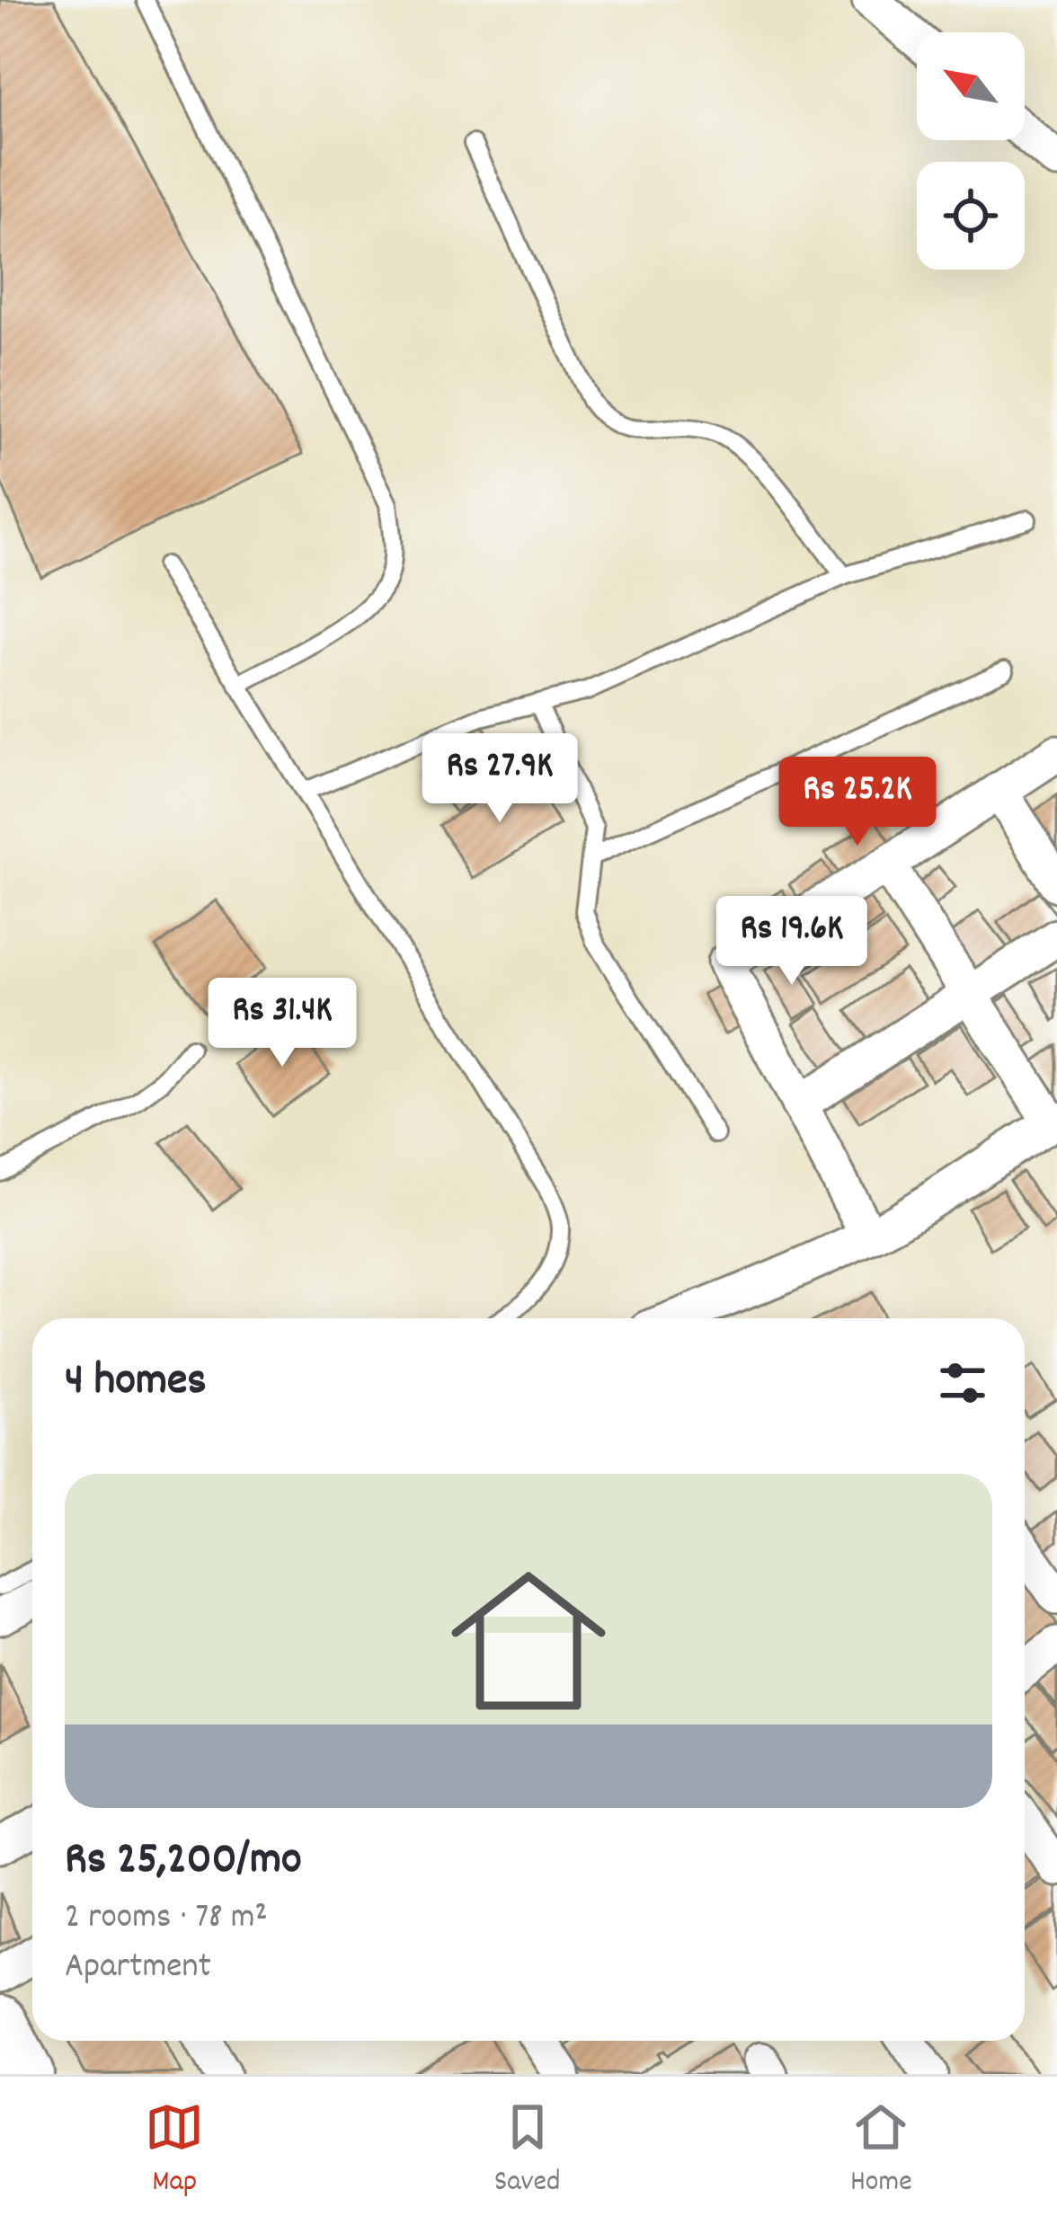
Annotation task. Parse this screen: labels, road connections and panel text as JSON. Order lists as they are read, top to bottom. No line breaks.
{"north":"top left","page":{"price":["Rs 27.9K","Rs 25.2K","Rs 19.6K","Rs 31.4K"],"heading":"4 homes","list":[{"name":"Rs 25,200/mo","note":"2 rooms · 78 m² · Apartment"}],"tabs":["Map","Saved","Home"]}}
